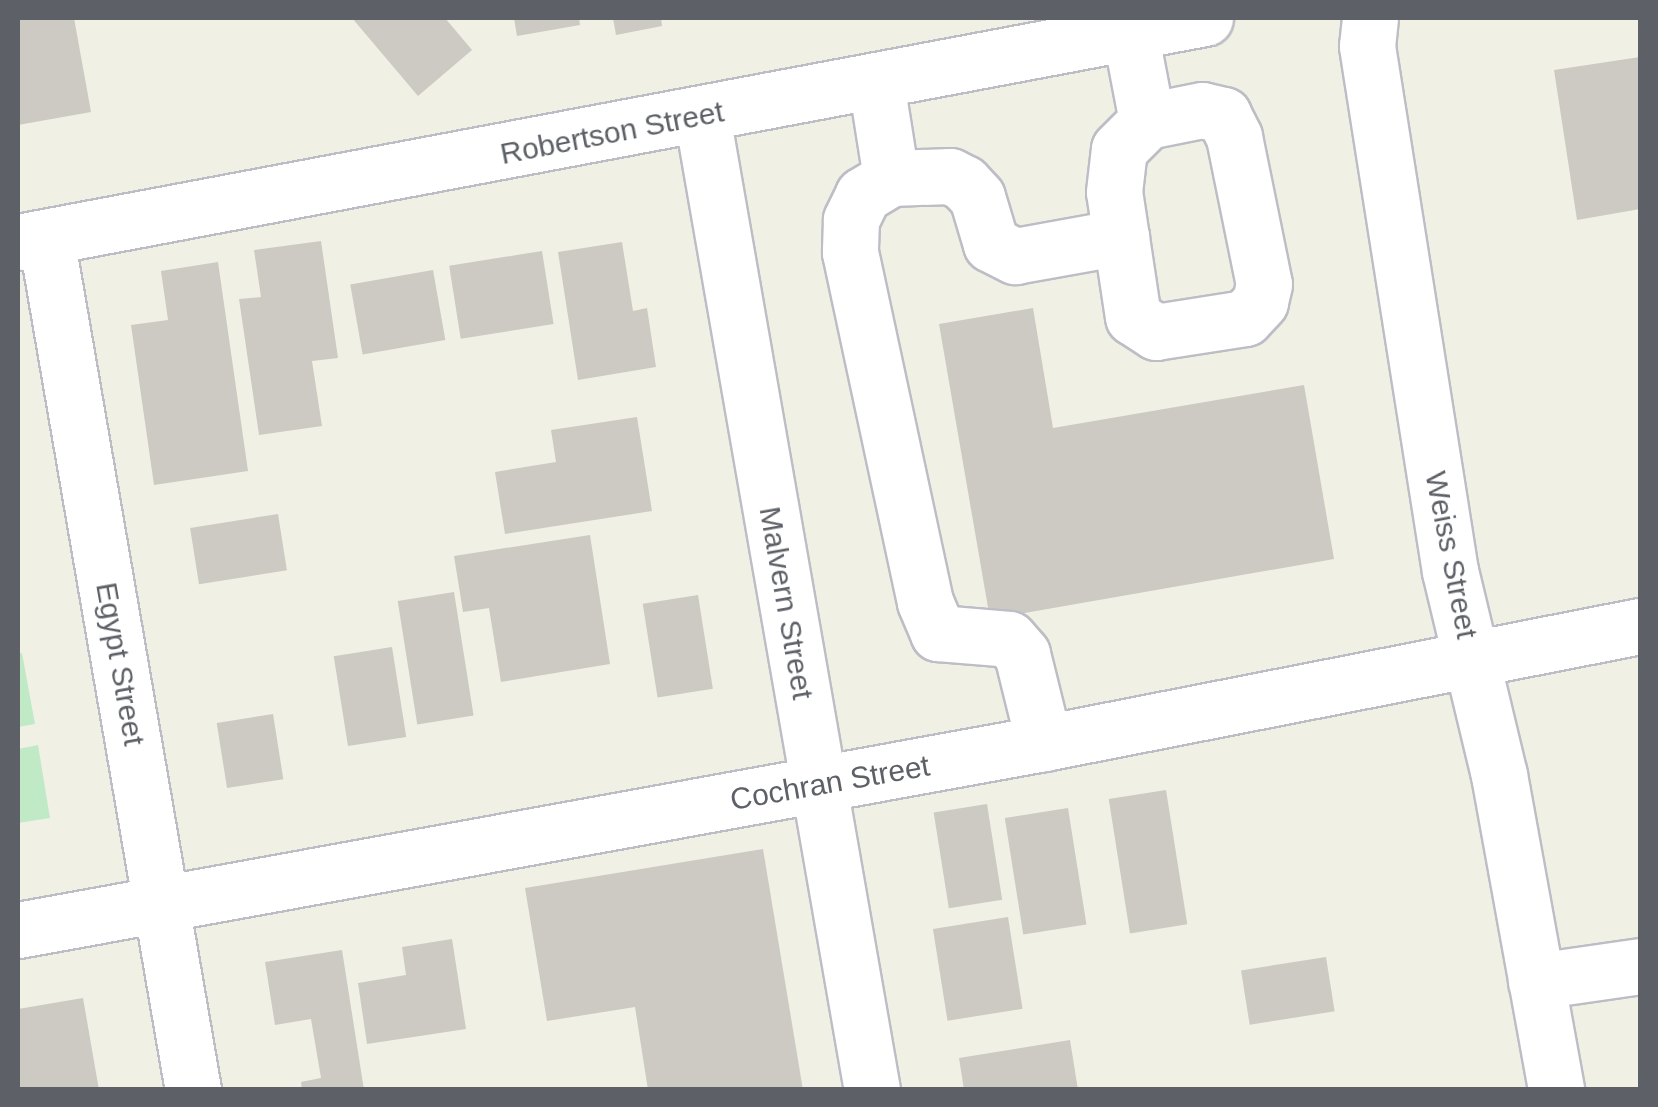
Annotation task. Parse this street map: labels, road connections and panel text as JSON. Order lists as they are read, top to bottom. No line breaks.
{"streets":{"street":["Robertson Street","Weiss Street","Malvern Street","Egypt Street","Cochran Street"]},"crossings":[["Robertson Street","Malvern Street"],["Robertson Street","Egypt Street"],["Weiss Street","Cochran Street"],["Malvern Street","Cochran Street"],["Egypt Street","Cochran Street"]]}
